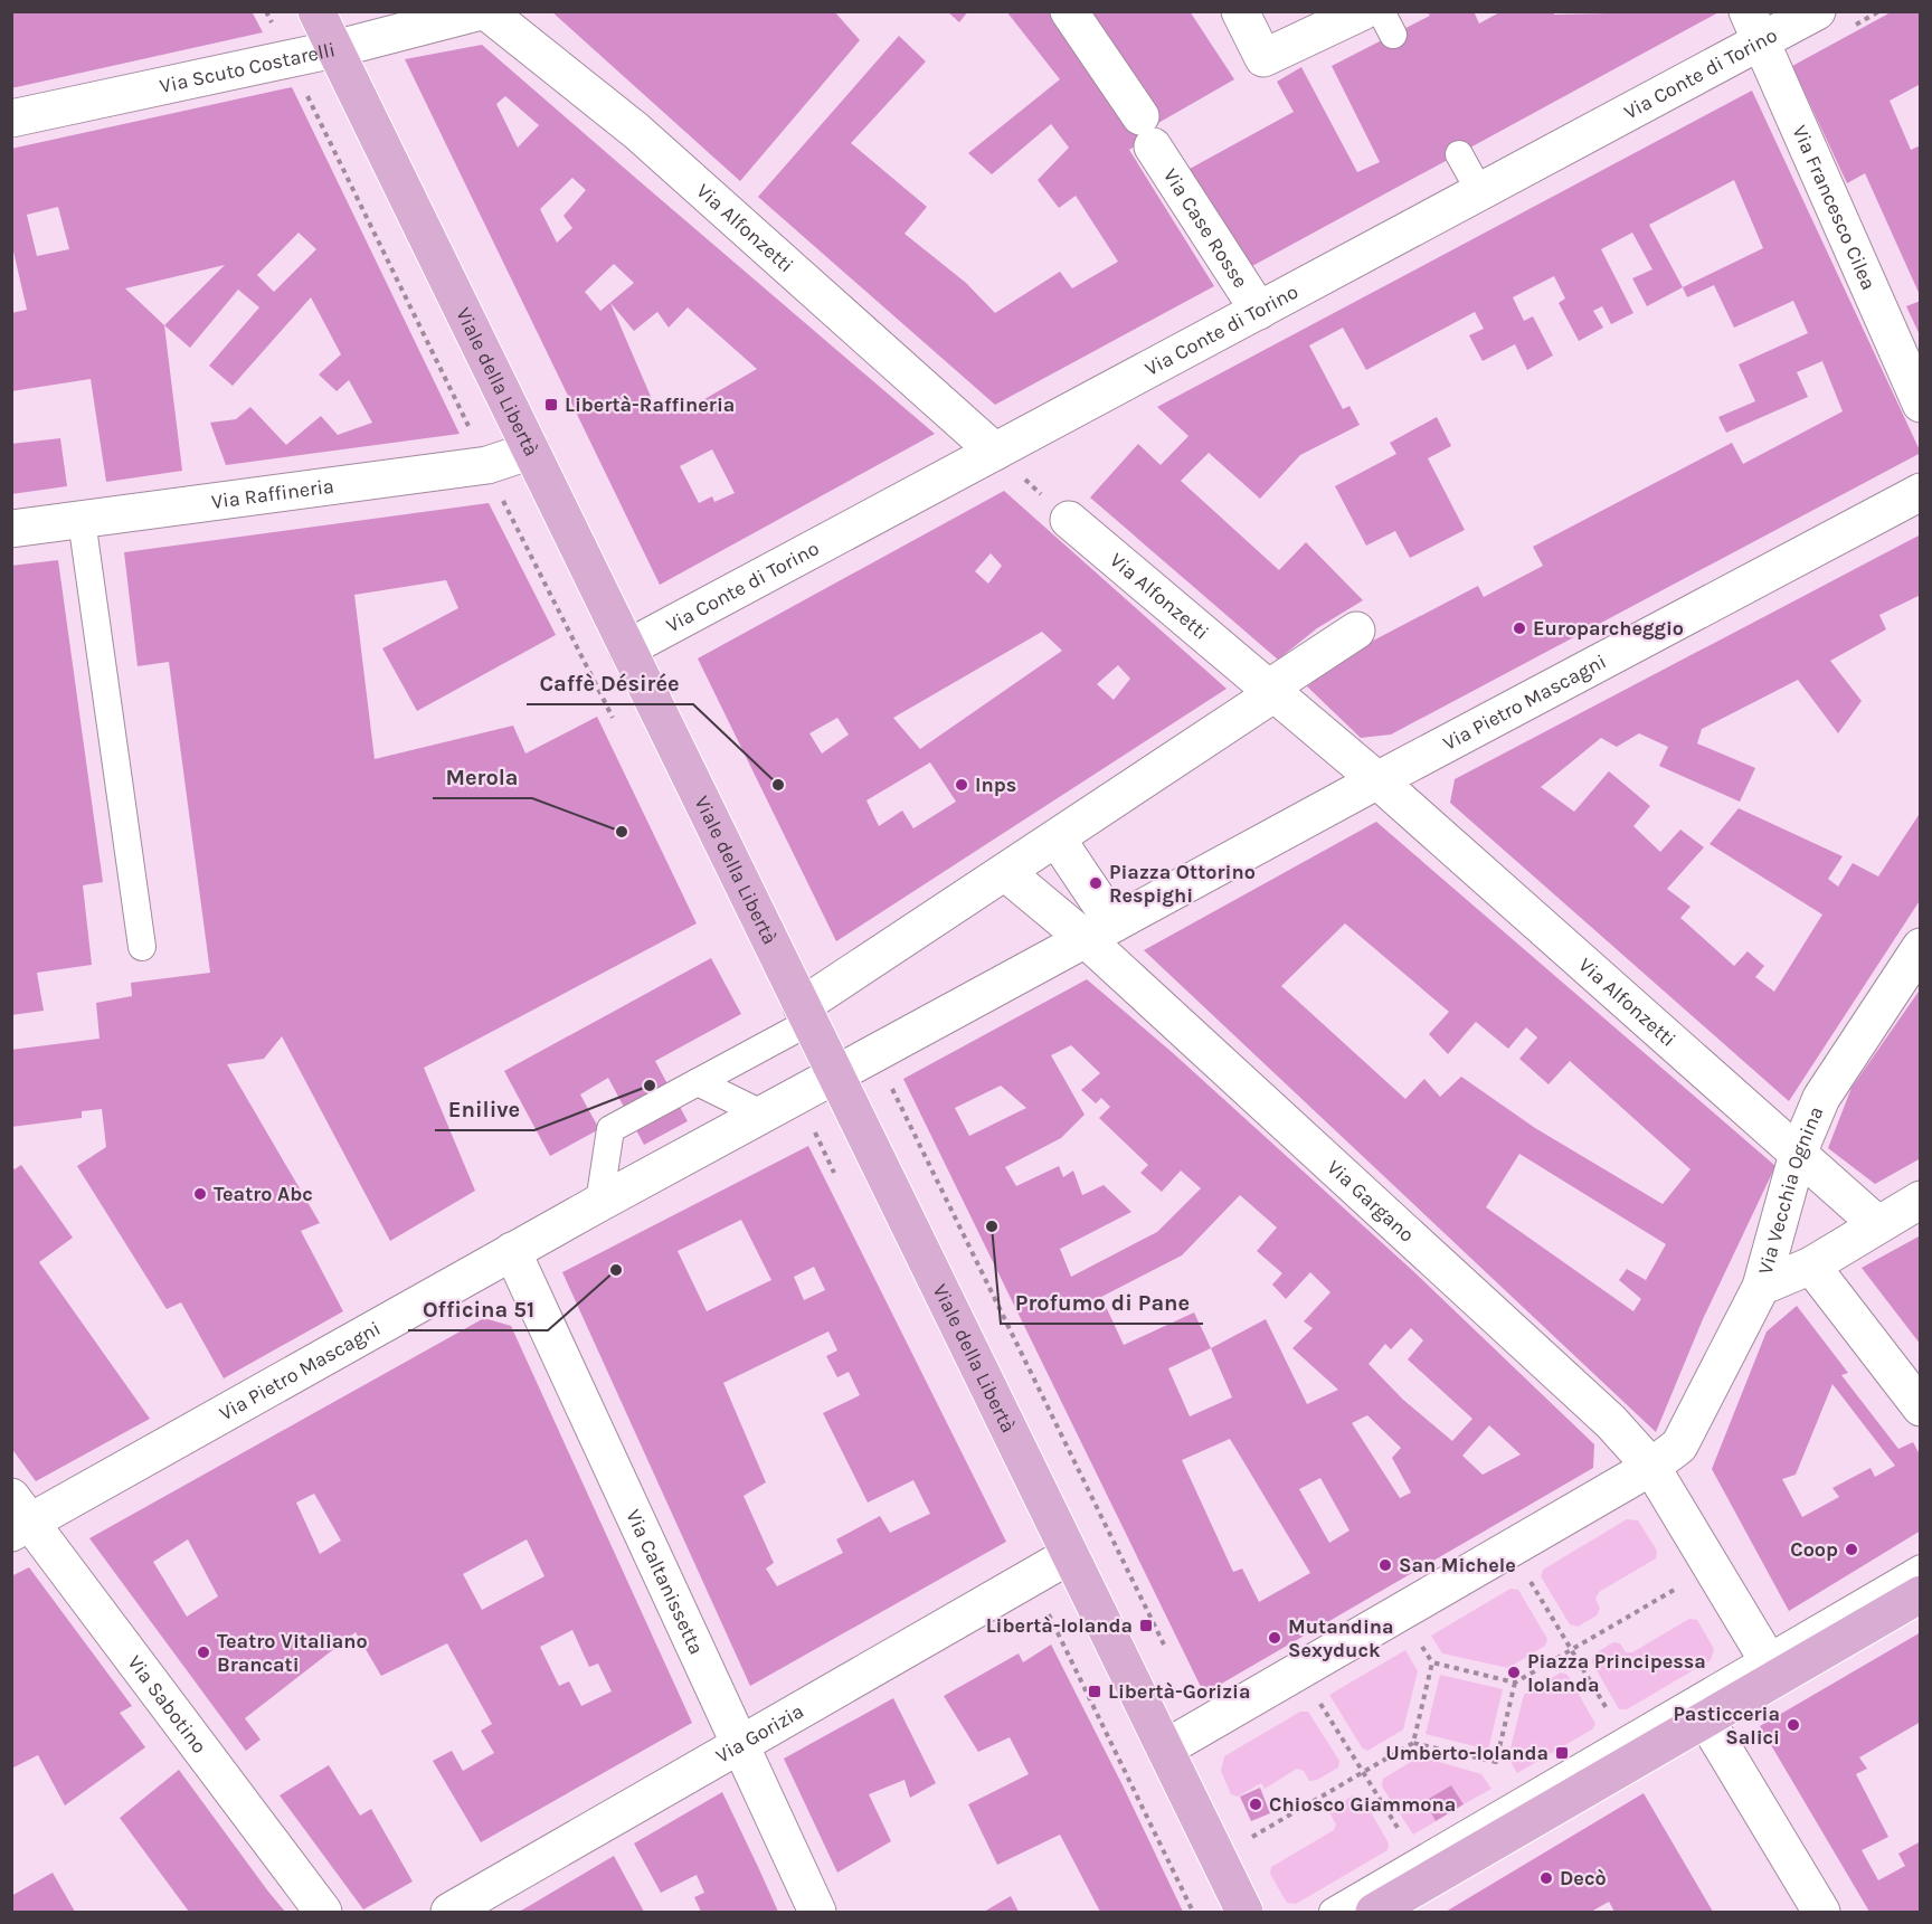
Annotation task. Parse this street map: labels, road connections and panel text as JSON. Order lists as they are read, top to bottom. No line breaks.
{"streets":{"main road":["Viale della Libertà"],"street":["Via Scuto Costarelli","Via Conte di Torino","Via Francesco Cilea","Via Alfonzetti","Via Case Rosse","Via Raffineria","Via Pietro Mascagni","Via Vecchia Ognina","Via Gargano","Via Caltanissetta","Via Sabotino","Via Gorizia"]},"crossings":[["Via Scuto Costarelli","Viale della Libertà"],["Via Conte di Torino","Via Francesco Cilea"],["Via Conte di Torino","Via Alfonzetti"],["Via Conte di Torino","Via Case Rosse"],["Via Conte di Torino","Viale della Libertà"],["Via Alfonzetti","Via Pietro Mascagni"],["Via Alfonzetti","Via Vecchia Ognina"],["Viale della Libertà","Via Raffineria"],["Viale della Libertà","Via Pietro Mascagni"],["Viale della Libertà","Via Gorizia"],["Via Pietro Mascagni","Via Gargano"],["Via Pietro Mascagni","Via Caltanissetta"],["Via Pietro Mascagni","Via Sabotino"],["Via Vecchia Ognina","Via Gargano"],["Via Caltanissetta","Via Gorizia"]],"places":{"transit":["Libertà-Raffineria","Libertà-Iolanda","Libertà-Gorizia","Umberto-Iolanda"],"other":["Europarcheggio","Caffè Désirée","Inps","Merola","Piazza Ottorino Respighi","Enilive","Teatro Abc","Profumo di Pane","Officina 51","Coop","San Michele","Mutandina Sexyduck","Teatro Vitaliano Brancati","Piazza Principessa Iolanda","Pasticceria Salici","Chiosco Giammona","Decò"]}}
